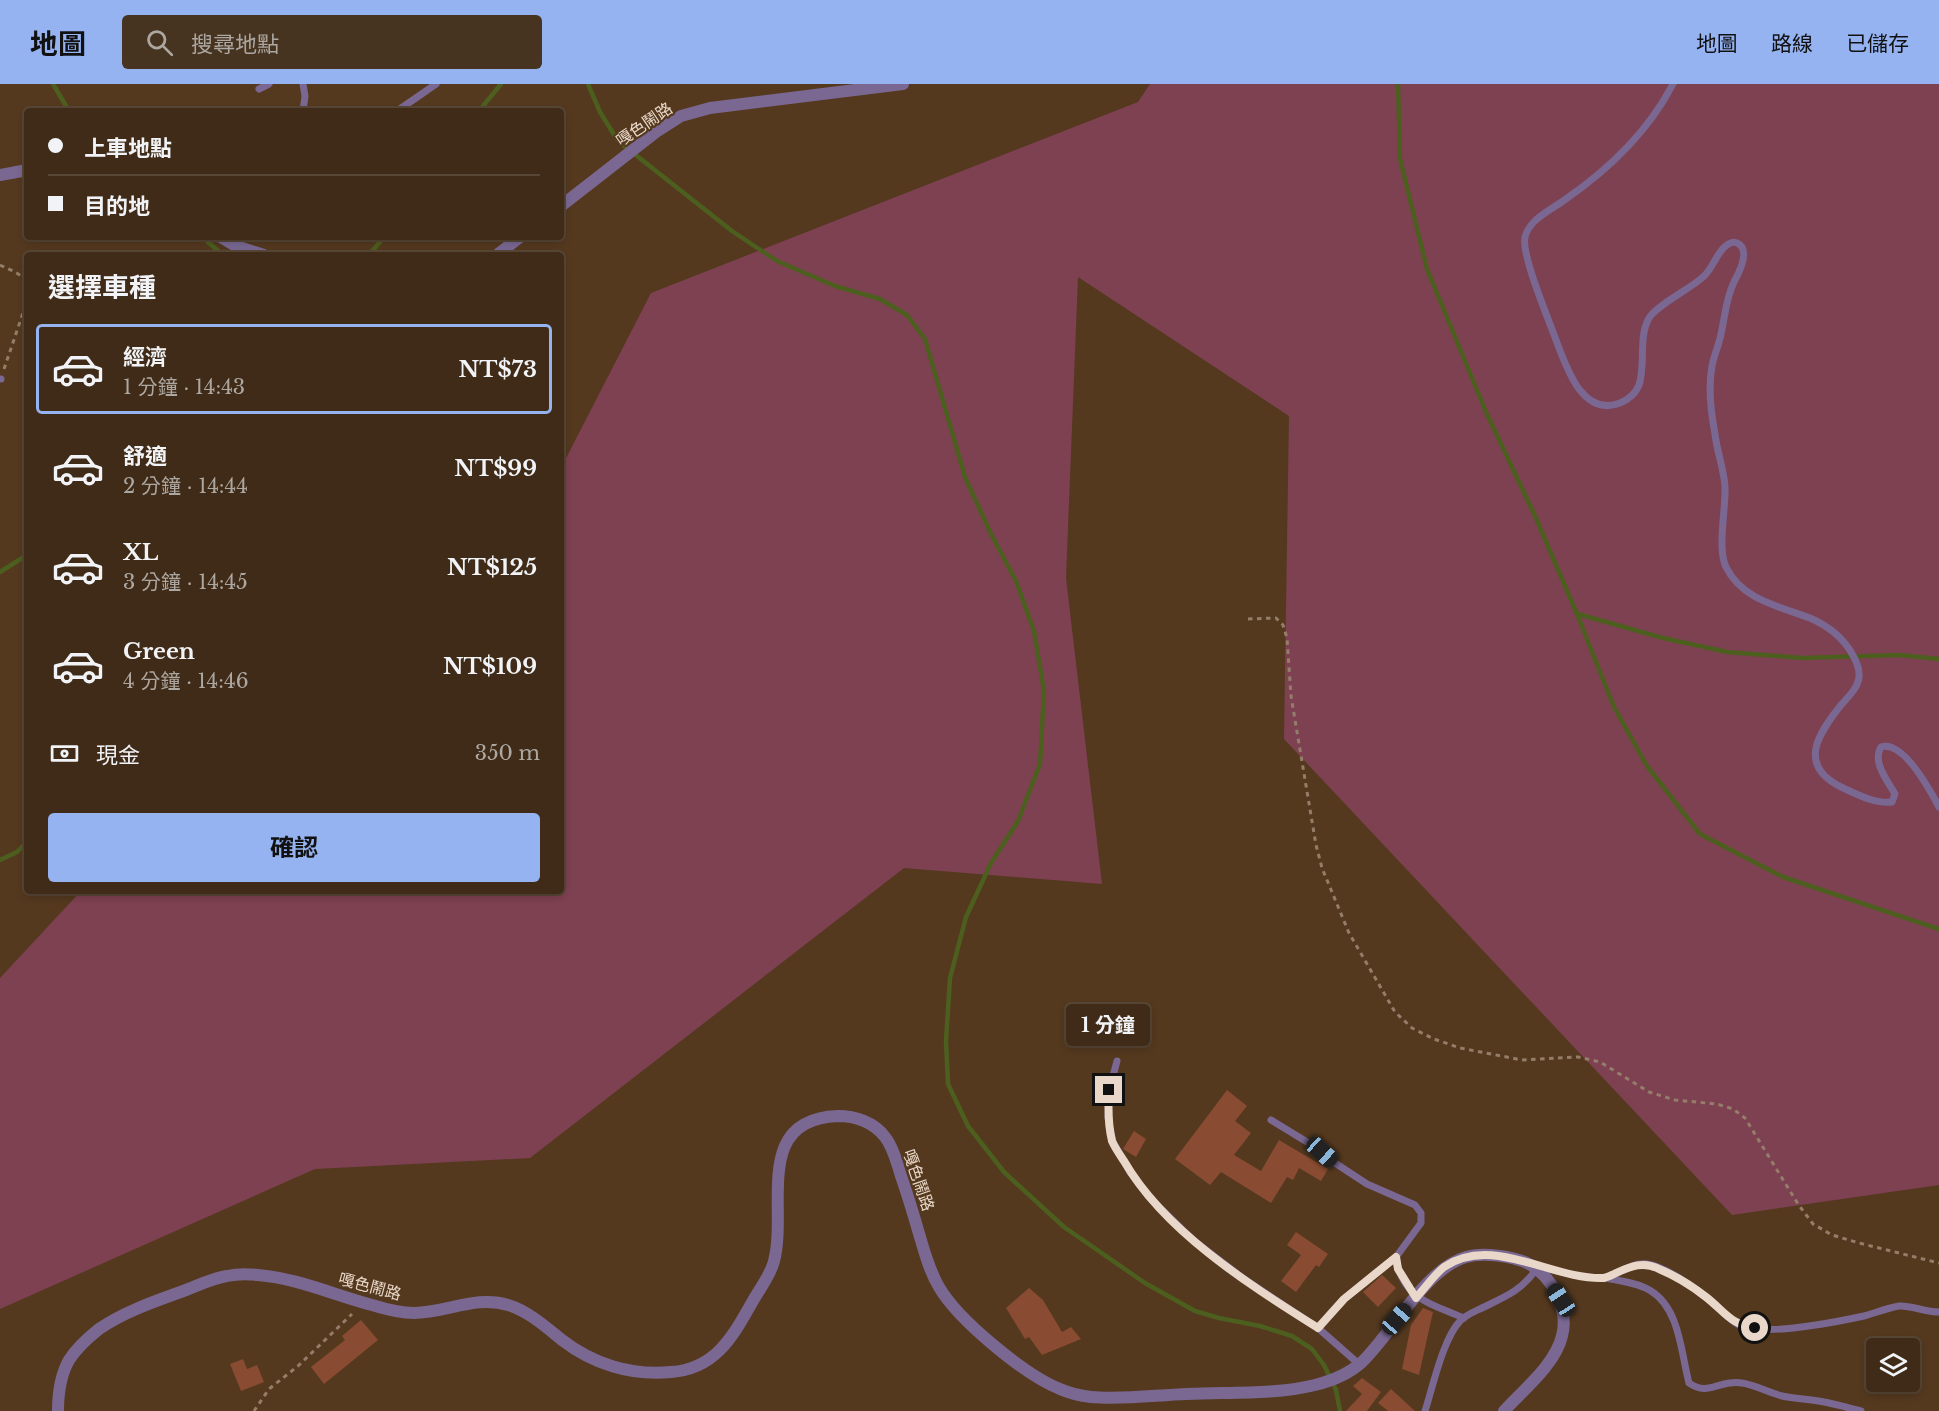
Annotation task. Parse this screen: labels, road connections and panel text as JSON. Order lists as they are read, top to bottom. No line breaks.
{"streets":{"street":["嘎色鬧路"]},"page":{"header":"地圖","search":"搜尋地點","nav":["地圖","路線","已儲存"],"banner":["上車地點","目的地"],"heading":"選擇車種","list":[{"name":"經濟","note":"1 分鐘 · 14:43","value":"NT$73"},{"name":"舒適","note":"2 分鐘 · 14:44","value":"NT$99"},{"name":"XL","note":"3 分鐘 · 14:45","value":"NT$125"},{"name":"Green","note":"4 分鐘 · 14:46","value":"NT$109"}],"pay":["現金","350 m"],"buttons":"確認","bubble":"1 分鐘"}}
